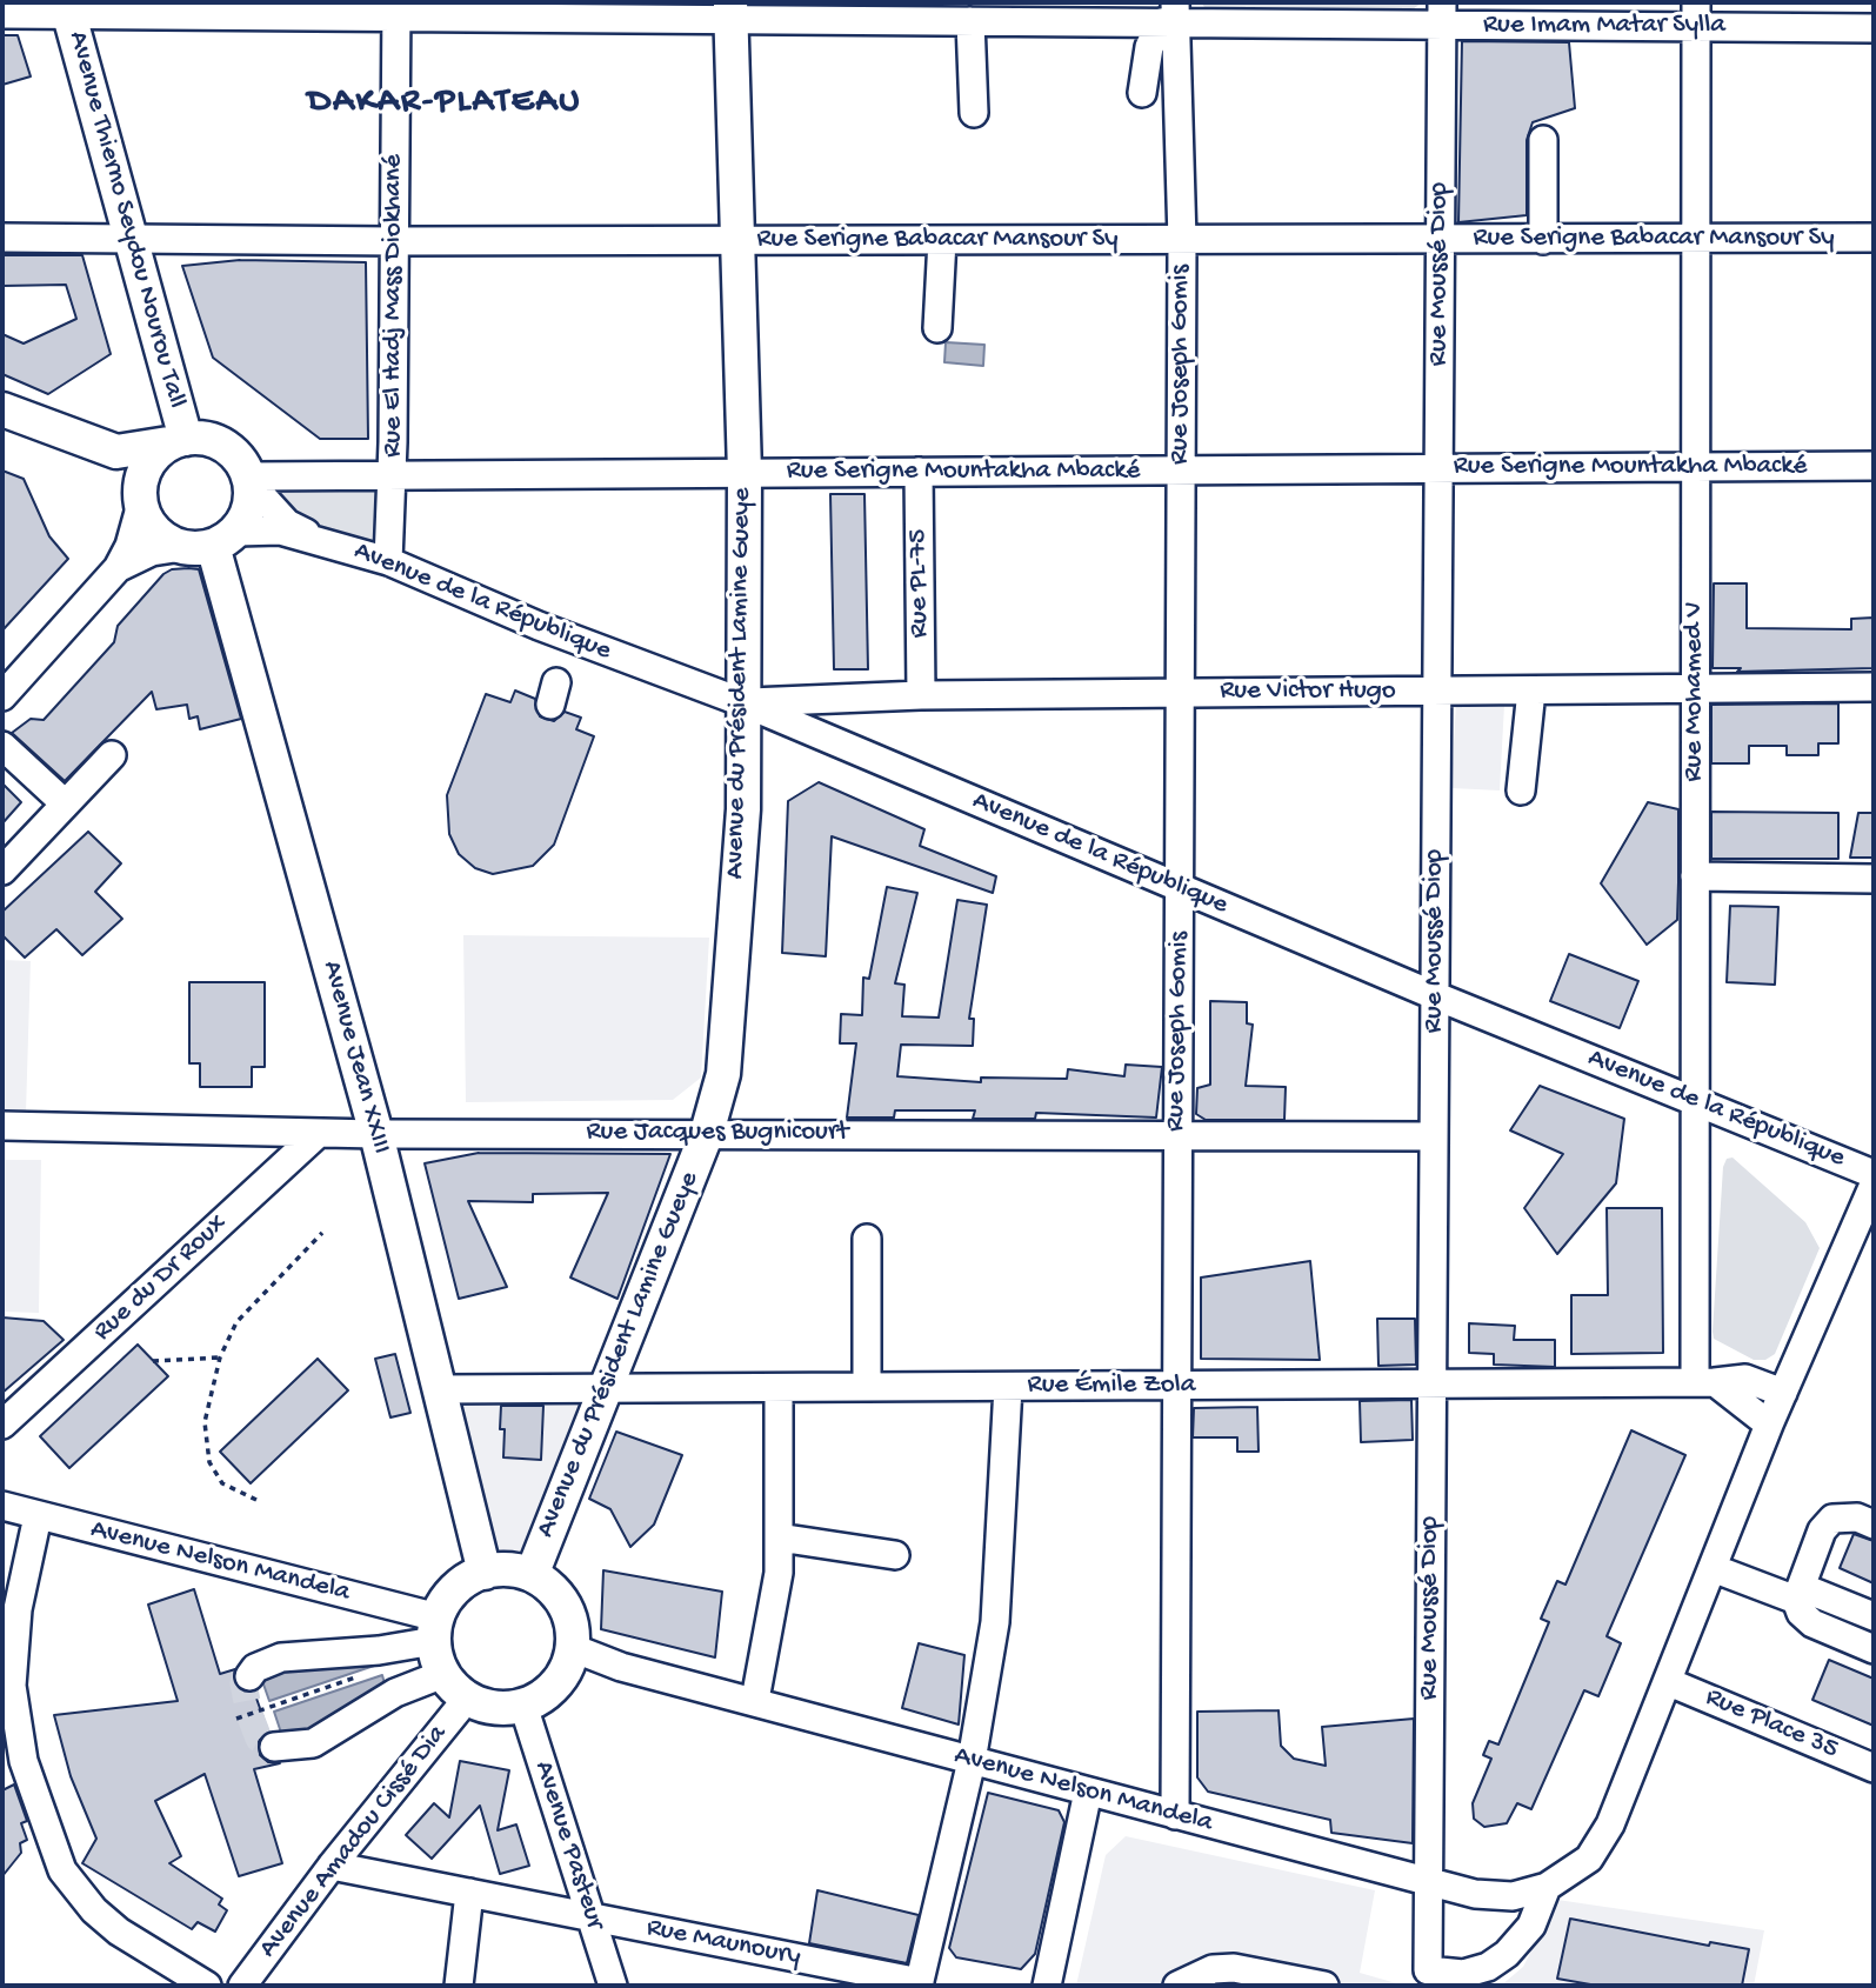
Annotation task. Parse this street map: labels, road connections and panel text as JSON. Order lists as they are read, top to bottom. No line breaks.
{"streets":{"main road":["Avenue Thierno Seydou Nourou Tall","Avenue du Président Lamine Gueye","Avenue Jean XXIII"],"street":["Rue Imam Matar Sylla","Rue Serigne Babacar Mansour Sy","Rue Moussé Diop","Rue El Hadj Mass Diokhané","Rue Joseph Gomis","Rue Serigne Mountakha Mbacké","Rue PL-75","Avenue de la République","Rue Victor Hugo","Rue Mohamed V","Rue Jacques Bugnicourt","Rue du Dr Roux","Rue Émile Zola","Avenue Nelson Mandela","Rue Place 35","Avenue Amadou Cissé Dia","Avenue Pasteur","Rue Maunoury"]},"crossings":[["Rue Imam Matar Sylla","Avenue Thierno Seydou Nourou Tall"],["Rue Imam Matar Sylla","Rue Moussé Diop"],["Rue Imam Matar Sylla","Rue El Hadj Mass Diokhané"],["Rue Imam Matar Sylla","Rue Joseph Gomis"],["Rue Imam Matar Sylla","Avenue du Président Lamine Gueye"],["Rue Imam Matar Sylla","Rue Mohamed V"],["Avenue Thierno Seydou Nourou Tall","Rue Serigne Babacar Mansour Sy"],["Avenue Thierno Seydou Nourou Tall","Rue Serigne Mountakha Mbacké"],["Avenue Thierno Seydou Nourou Tall","Avenue de la République"],["Avenue Thierno Seydou Nourou Tall","Avenue Jean XXIII"],["Rue Serigne Babacar Mansour Sy","Rue Moussé Diop"],["Rue Serigne Babacar Mansour Sy","Rue El Hadj Mass Diokhané"],["Rue Serigne Babacar Mansour Sy","Rue Joseph Gomis"],["Rue Serigne Babacar Mansour Sy","Avenue du Président Lamine Gueye"],["Rue Serigne Babacar Mansour Sy","Rue Mohamed V"],["Rue Moussé Diop","Rue Serigne Mountakha Mbacké"],["Rue Moussé Diop","Avenue de la République"],["Rue Moussé Diop","Rue Victor Hugo"],["Rue Moussé Diop","Rue Jacques Bugnicourt"],["Rue Moussé Diop","Rue Émile Zola"],["Rue Moussé Diop","Avenue Nelson Mandela"],["Rue El Hadj Mass Diokhané","Rue Serigne Mountakha Mbacké"],["Rue El Hadj Mass Diokhané","Avenue de la République"],["Rue Joseph Gomis","Rue Serigne Mountakha Mbacké"],["Rue Joseph Gomis","Avenue de la République"],["Rue Joseph Gomis","Rue Victor Hugo"],["Rue Joseph Gomis","Rue Jacques Bugnicourt"],["Rue Joseph Gomis","Rue Émile Zola"],["Rue Joseph Gomis","Avenue Nelson Mandela"],["Rue Serigne Mountakha Mbacké","Rue PL-75"],["Rue Serigne Mountakha Mbacké","Avenue de la République"],["Rue Serigne Mountakha Mbacké","Avenue du Président Lamine Gueye"],["Rue Serigne Mountakha Mbacké","Rue Mohamed V"],["Rue Serigne Mountakha Mbacké","Avenue Jean XXIII"],["Rue PL-75","Rue Victor Hugo"],["Avenue de la République","Avenue du Président Lamine Gueye"],["Avenue de la République","Rue Victor Hugo"],["Avenue de la République","Rue Mohamed V"],["Avenue de la République","Avenue Jean XXIII"],["Avenue du Président Lamine Gueye","Rue Victor Hugo"],["Avenue du Président Lamine Gueye","Avenue Jean XXIII"],["Avenue du Président Lamine Gueye","Rue Jacques Bugnicourt"],["Avenue du Président Lamine Gueye","Rue Émile Zola"],["Avenue du Président Lamine Gueye","Avenue Nelson Mandela"],["Avenue du Président Lamine Gueye","Avenue Amadou Cissé Dia"],["Avenue du Président Lamine Gueye","Avenue Pasteur"],["Rue Victor Hugo","Rue Mohamed V"],["Rue Mohamed V","Rue Émile Zola"],["Avenue Jean XXIII","Rue Jacques Bugnicourt"],["Avenue Jean XXIII","Rue Émile Zola"],["Avenue Jean XXIII","Avenue Nelson Mandela"],["Avenue Jean XXIII","Avenue Amadou Cissé Dia"],["Avenue Jean XXIII","Avenue Pasteur"],["Rue Jacques Bugnicourt","Rue du Dr Roux"],["Avenue Nelson Mandela","Rue Place 35"],["Avenue Nelson Mandela","Avenue Amadou Cissé Dia"],["Avenue Nelson Mandela","Avenue Pasteur"],["Avenue Amadou Cissé Dia","Avenue Pasteur"],["Avenue Amadou Cissé Dia","Rue Maunoury"],["Avenue Pasteur","Rue Maunoury"]],"districts":["DAKAR-PLATEAU"]}
